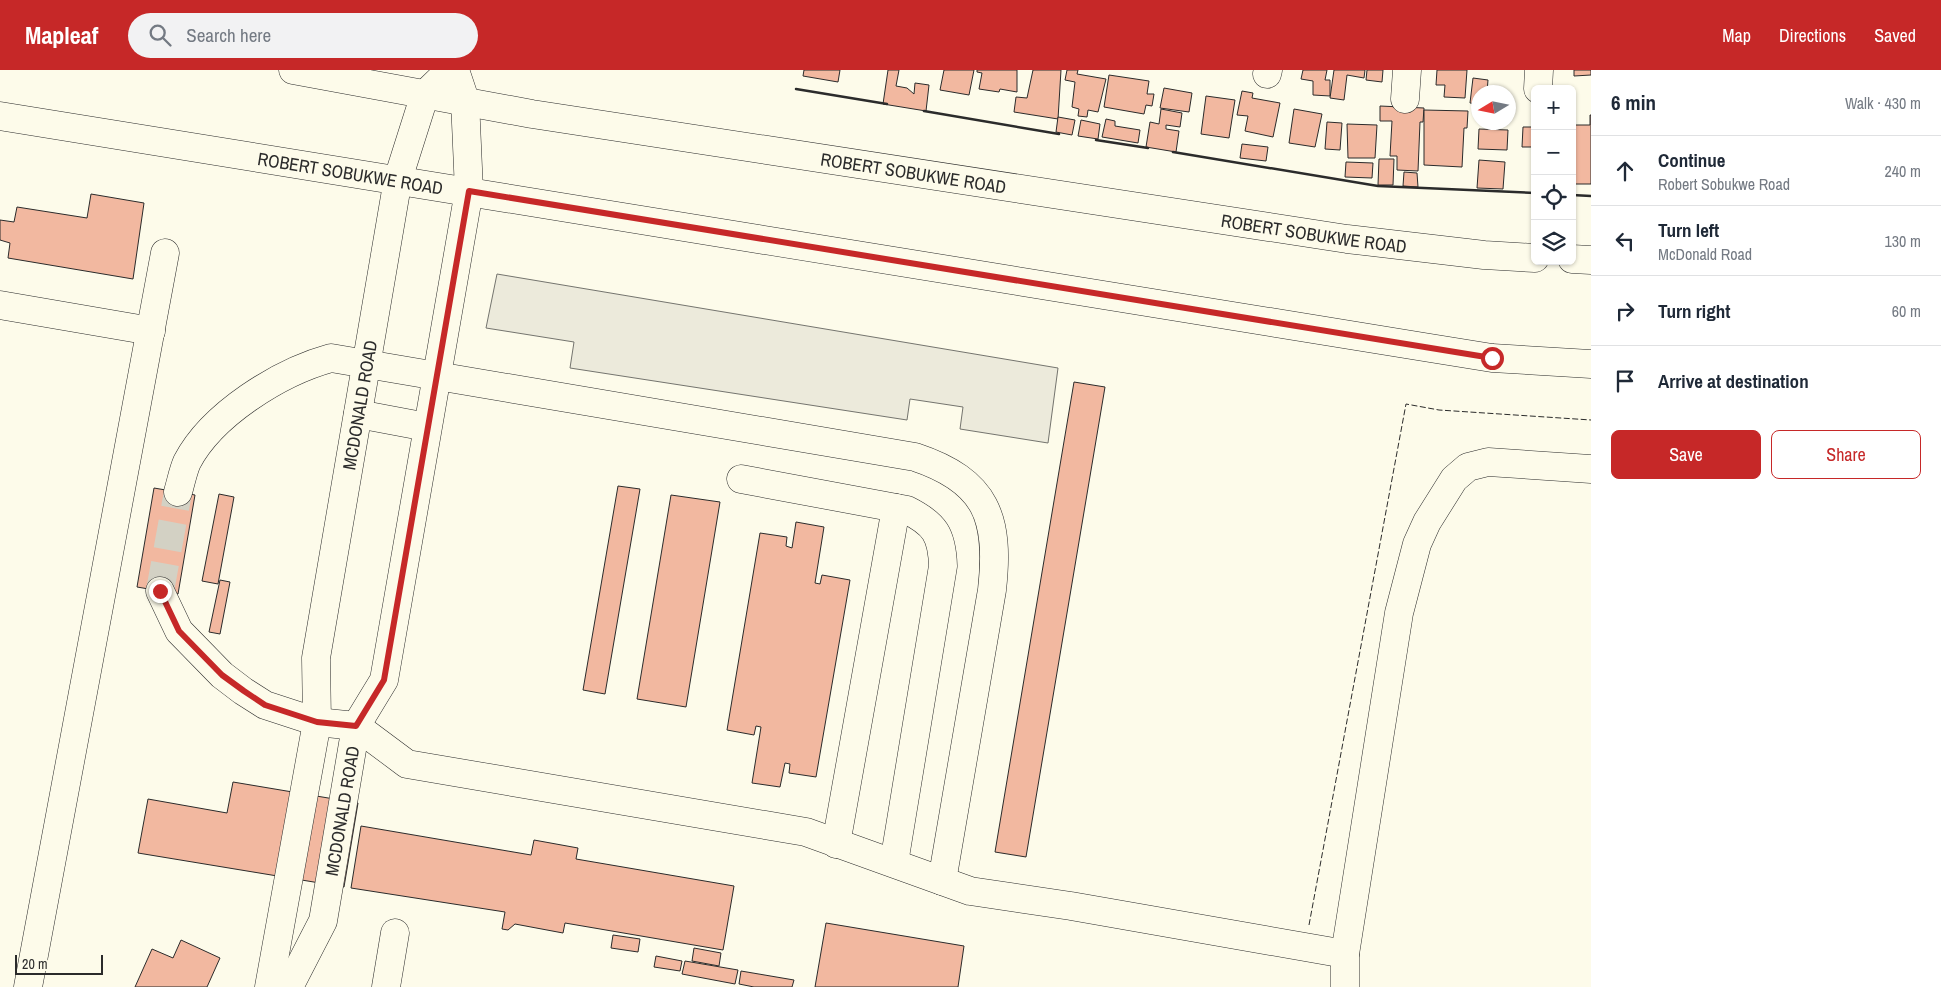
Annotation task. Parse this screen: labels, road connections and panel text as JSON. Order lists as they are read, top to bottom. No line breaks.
{"streets":{"main road":["ROBERT SOBUKWE ROAD","MCDONALD ROAD"]},"crossings":[["ROBERT SOBUKWE ROAD","MCDONALD ROAD"]],"scale_bar":"20 m","north":"left","page":{"header":"Mapleaf","search":"Search here","nav":["Map","Directions","Saved"],"heading":["6 min","Walk · 430 m"],"map_buttons":["+","−"],"list":[["Continue","Robert Sobukwe Road","240 m"],["Turn left","McDonald Road","130 m"],["Turn right","60 m"],"Arrive at destination"],"buttons":["Save","Share"],"scale":"20 m"}}
